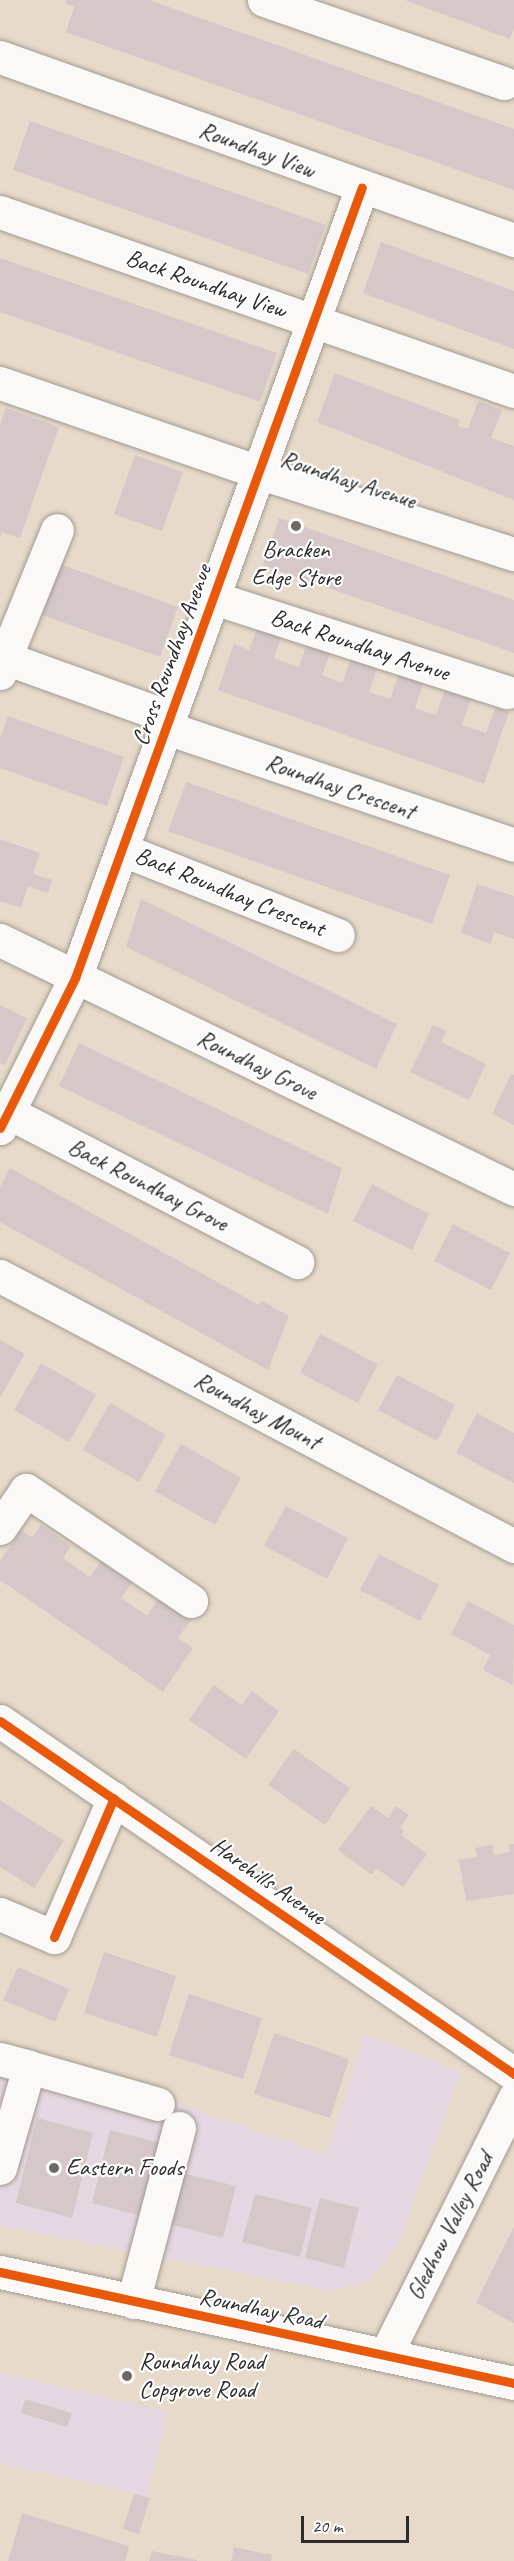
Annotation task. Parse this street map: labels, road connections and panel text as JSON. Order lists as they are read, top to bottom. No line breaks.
{"streets":{"street":["Roundhay View","Back Roundhay View","Roundhay Avenue","Back Roundhay Avenue","Cross Roundhay Avenue","Roundhay Crescent","Back Roundhay Crescent","Roundhay Grove","Back Roundhay Grove","Roundhay Mount","Harehills Avenue","Gledhow Valley Road","Roundhay Road"]},"crossings":[["Roundhay View","Cross Roundhay Avenue"],["Back Roundhay View","Cross Roundhay Avenue"],["Roundhay Avenue","Cross Roundhay Avenue"],["Back Roundhay Avenue","Cross Roundhay Avenue"],["Cross Roundhay Avenue","Roundhay Crescent"],["Cross Roundhay Avenue","Back Roundhay Crescent"],["Cross Roundhay Avenue","Roundhay Grove"],["Cross Roundhay Avenue","Back Roundhay Grove"],["Gledhow Valley Road","Roundhay Road"]],"places":["Bracken Edge Store","Eastern Foods","Roundhay Road Copgrove Road"],"scale_bar":"20 m"}
